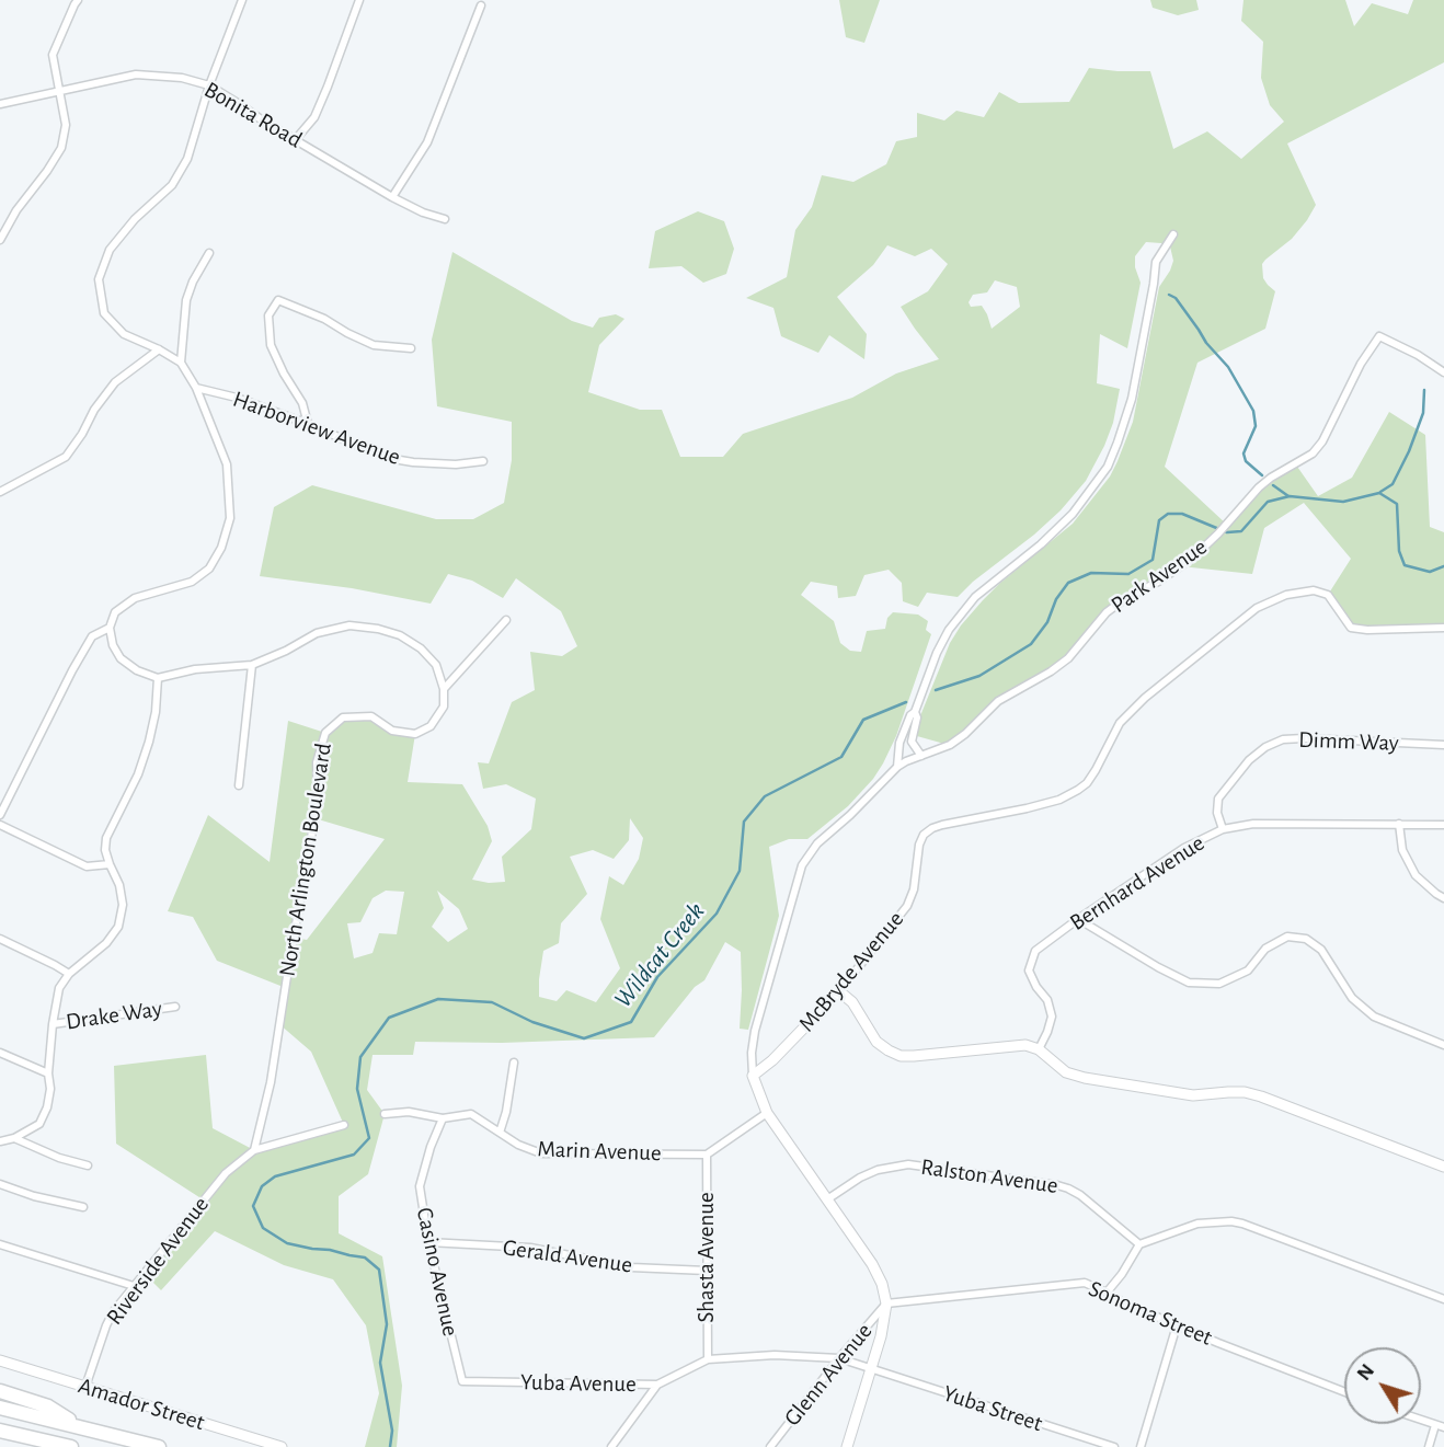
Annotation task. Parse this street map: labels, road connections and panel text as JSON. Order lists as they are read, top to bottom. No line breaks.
{"streets":{"main road":["McBryde Avenue","Amador Street"],"street":["Bonita Road","Harborview Avenue","Park Avenue","Dimm Way","North Arlington Boulevard","Bernhard Avenue","Drake Way","Marin Avenue","Ralston Avenue","Gerald Avenue","Shasta Avenue","Riverside Avenue","Casino Avenue","Sonoma Street","Glenn Avenue","Yuba Avenue","Yuba Street"]},"crossings":[["Park Avenue","McBryde Avenue"],["Dimm Way","Bernhard Avenue"],["North Arlington Boulevard","Riverside Avenue"],["Marin Avenue","Shasta Avenue"],["Marin Avenue","Casino Avenue"],["Gerald Avenue","Shasta Avenue"],["Gerald Avenue","Casino Avenue"],["Shasta Avenue","Yuba Avenue"],["Riverside Avenue","Amador Street"],["Casino Avenue","Yuba Avenue"],["Sonoma Street","Glenn Avenue"],["Glenn Avenue","Yuba Avenue"],["Yuba Avenue","Yuba Street"]],"water":["Wildcat Creek"],"north":"top left"}
